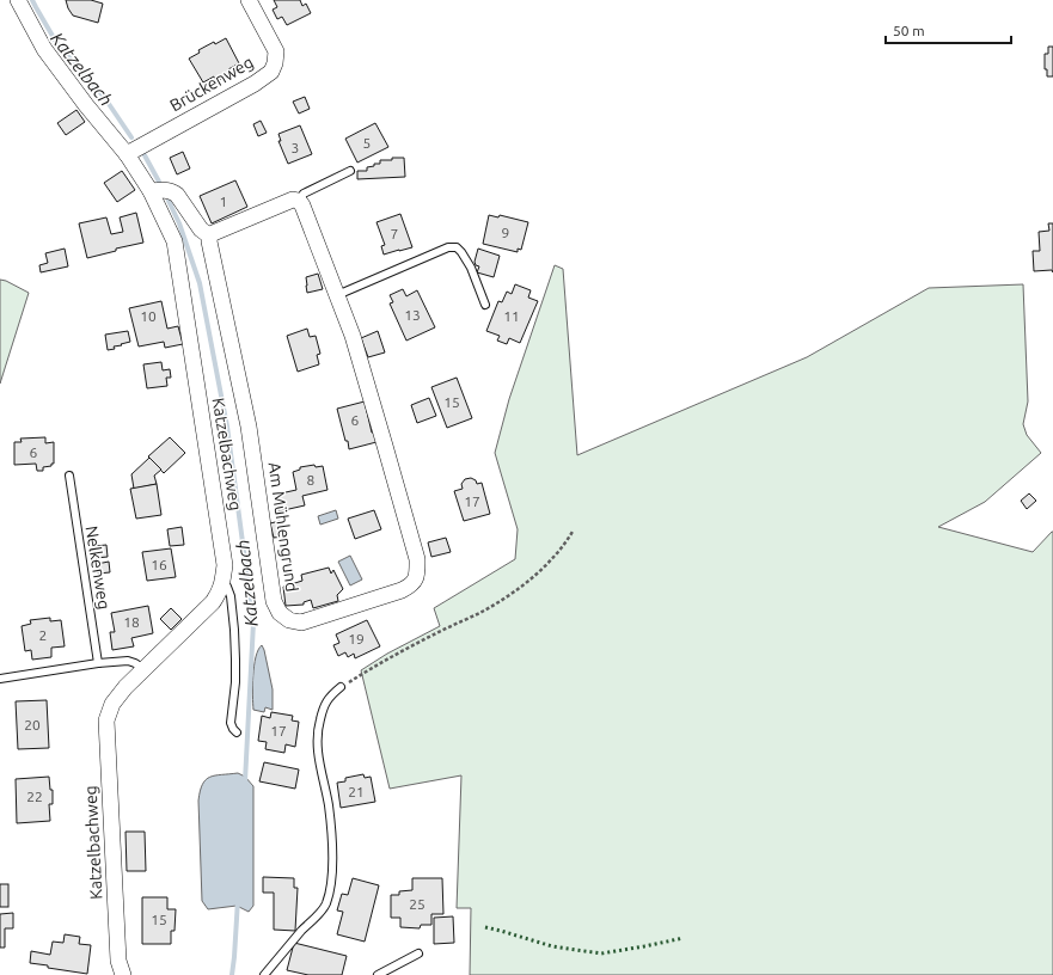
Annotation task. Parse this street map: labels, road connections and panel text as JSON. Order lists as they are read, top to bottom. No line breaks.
{"streets":{"street":["Brückenweg","Katzelbachweg","Am Mühlengrund"],"lane":["Nelkenweg"]},"crossings":[["Brückenweg","Katzelbachweg"]],"water":["Katzelbach"],"house_numbers":["5","3","1","9","7","13","10","11","15","6","6","8","17","16","18","2","19","20","17","21","22","25","15"],"scale_bar":"50 m"}
